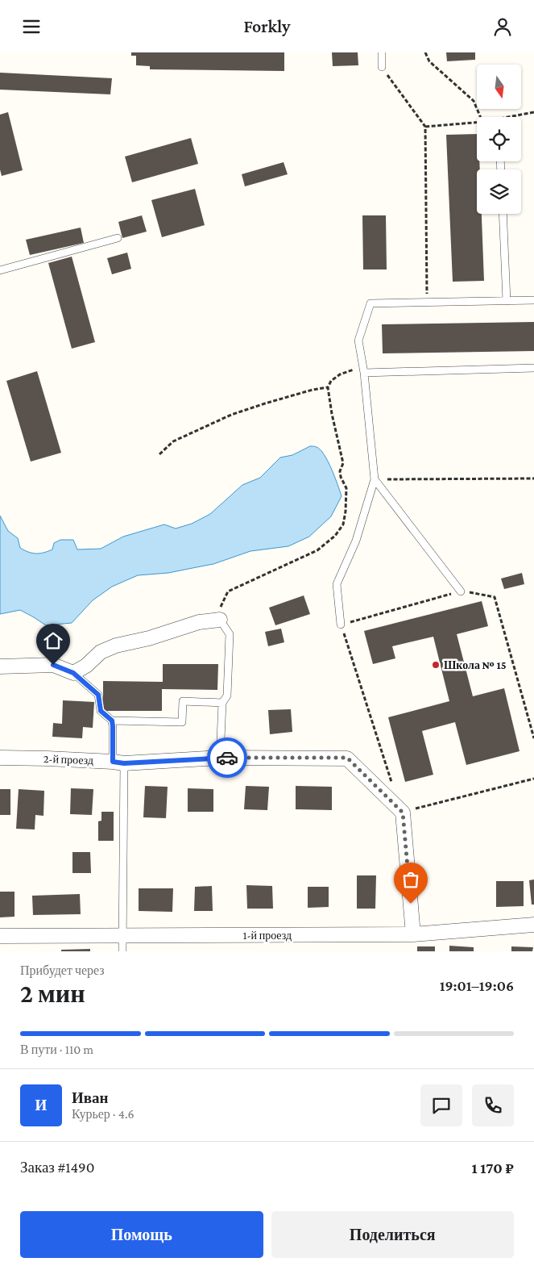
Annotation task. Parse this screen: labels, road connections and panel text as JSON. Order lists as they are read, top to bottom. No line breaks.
{"streets":{"street":["2-й проезд","1-й проезд"]},"places":["Школа № 15"],"north":"bottom","page":{"header":"Forkly","heading":["2 мин","Прибудет через","19:01–19:06"],"panel":["Иван","Курьер · 4.6","Заказ #1490","1 170 ₽"],"bar":"В пути · 110 m","round":"И","buttons":["Помощь","Поделиться"]}}
